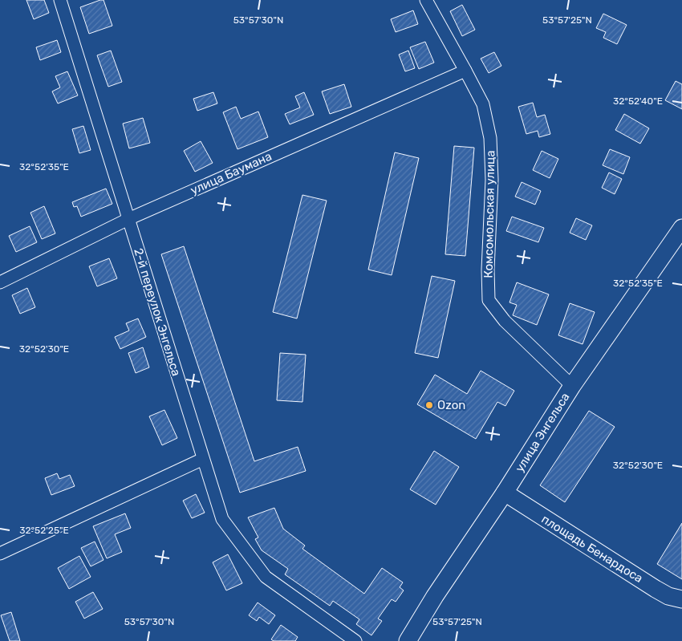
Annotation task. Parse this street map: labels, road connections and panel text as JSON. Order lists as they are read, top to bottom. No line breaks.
{"streets":{"street":["улица Баумана","Комсомольская улица","2-й переулок Энгельса","улица Энгельса","площадь Бенардоса"]},"crossings":[["улица Баумана","Комсомольская улица"],["улица Баумана","2-й переулок Энгельса"],["Комсомольская улица","улица Энгельса"],["улица Энгельса","площадь Бенардоса"]],"places":["Ozon"],"coordinates":["53°57'30\"N","53°57'25\"N","32°52'40\"E","32°52'35\"E","32°52'30\"E","32°52'25\"E"]}
